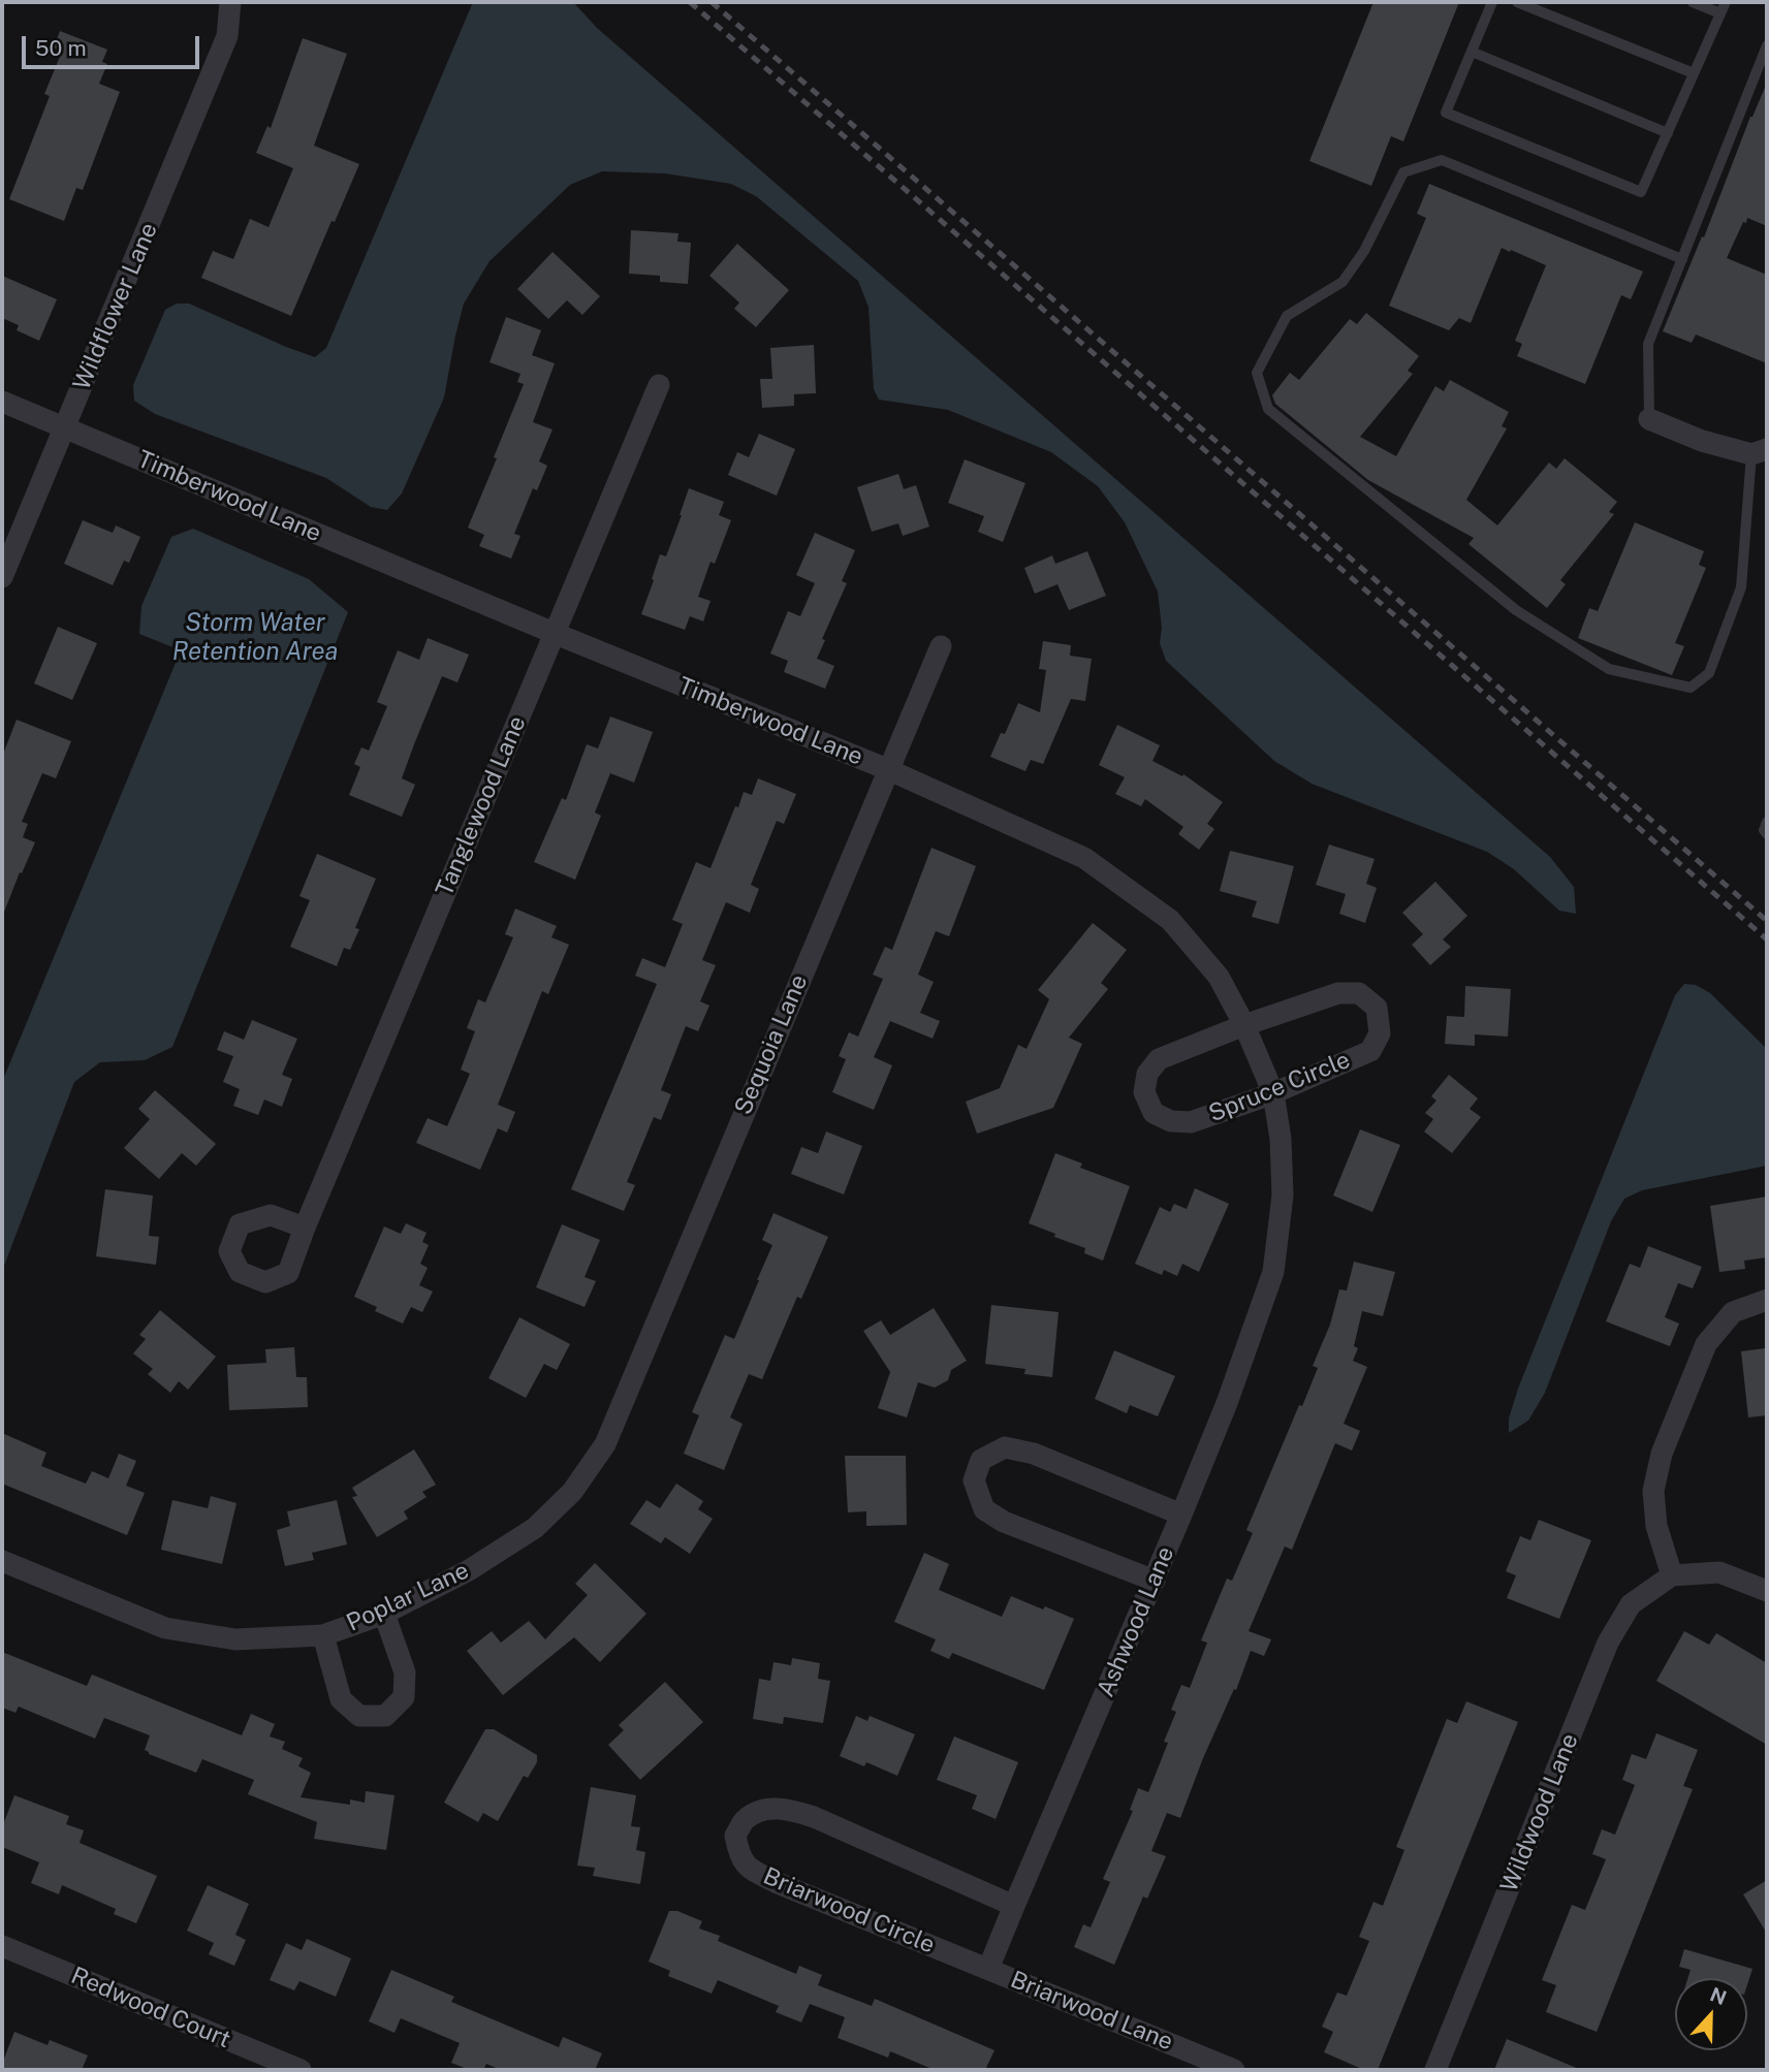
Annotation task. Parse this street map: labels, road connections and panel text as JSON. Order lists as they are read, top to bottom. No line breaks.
{"streets":{"street":["Wildflower Lane","Timberwood Lane","Tanglewood Lane","Sequoia Lane","Spruce Circle","Poplar Lane","Ashwood Lane","Wildwood Lane","Briarwood Circle","Redwood Court","Briarwood Lane"]},"crossings":[["Wildflower Lane","Timberwood Lane"],["Timberwood Lane","Tanglewood Lane"],["Timberwood Lane","Sequoia Lane"],["Timberwood Lane","Spruce Circle"],["Timberwood Lane","Ashwood Lane"],["Sequoia Lane","Poplar Lane"],["Ashwood Lane","Briarwood Circle"],["Ashwood Lane","Briarwood Lane"],["Briarwood Circle","Briarwood Lane"]],"water":["Storm Water Retention Area"],"scale_bar":"50 m","north":"top"}
